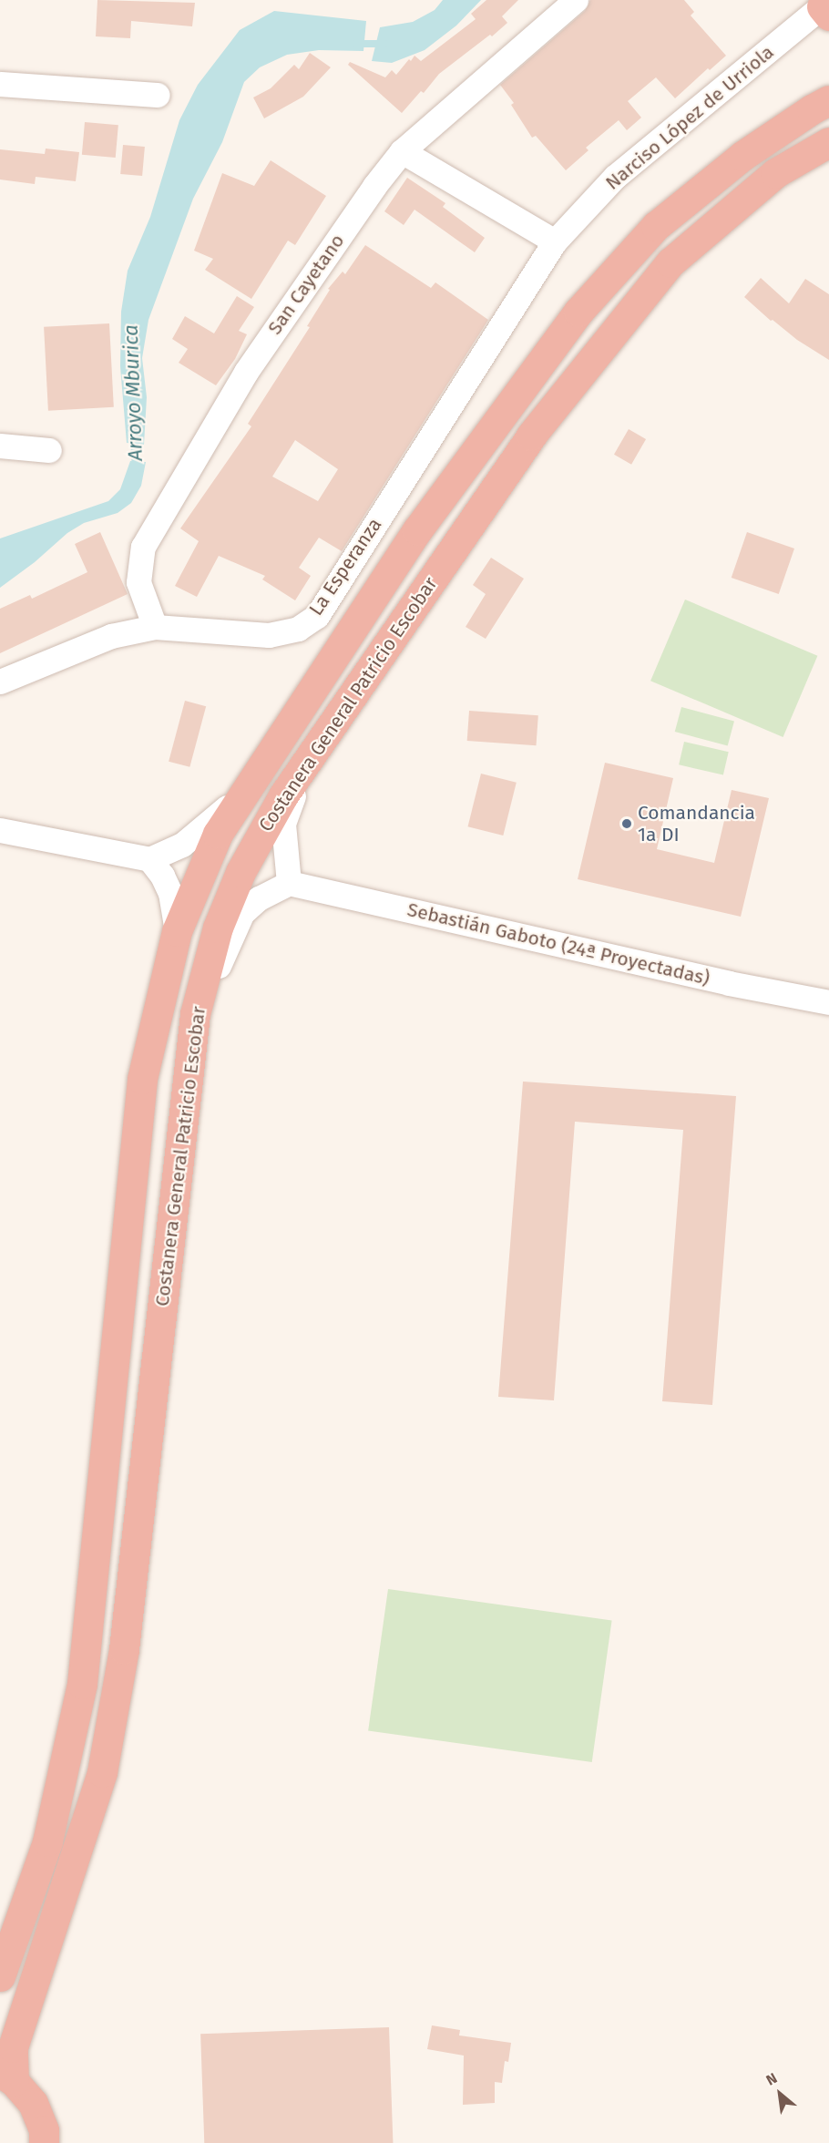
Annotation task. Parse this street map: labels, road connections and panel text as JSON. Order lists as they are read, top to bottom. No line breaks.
{"streets":{"highway":["Costanera General Patricio Escobar"],"street":["Narciso López de Urriola","San Cayetano","La Esperanza","Sebastián Gaboto (24ª Proyectadas)"]},"crossings":[["Narciso López de Urriola","La Esperanza"],["San Cayetano","La Esperanza"]],"water":["Arroyo Mburica"],"places":["Comandancia 1a DI"],"north":"top left"}
